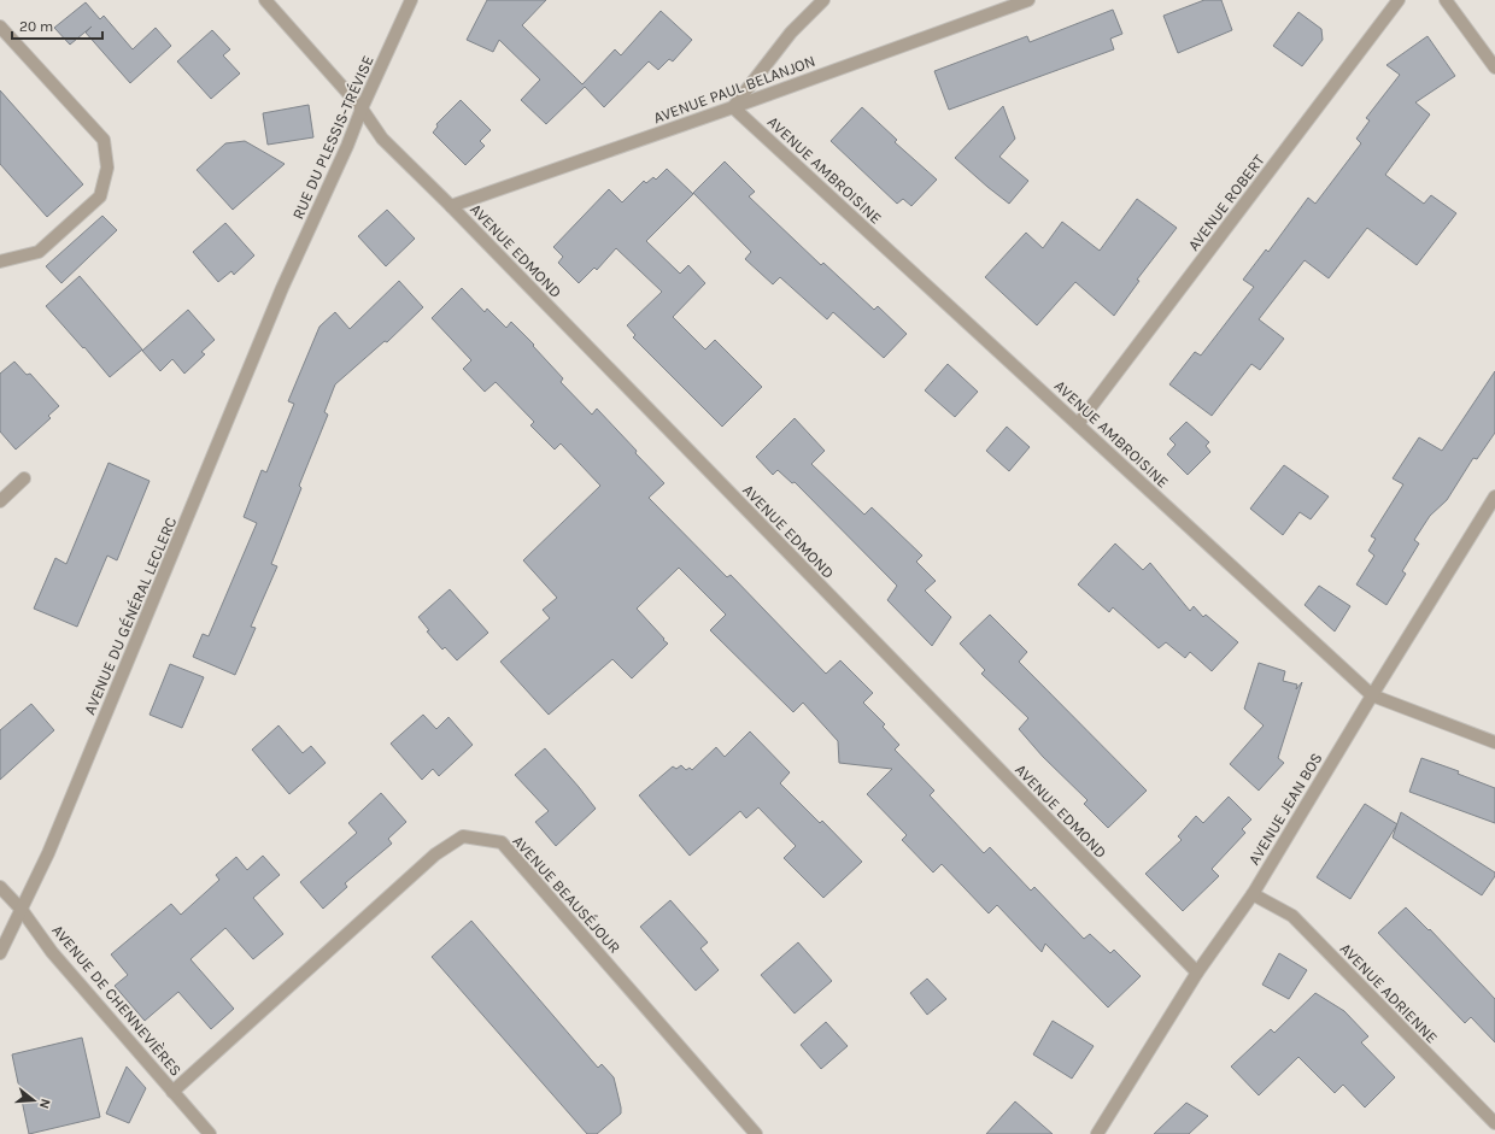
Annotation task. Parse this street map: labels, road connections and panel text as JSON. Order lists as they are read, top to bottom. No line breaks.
{"streets":{"street":["AVENUE PAUL BELANJON","RUE DU PLESSIS-TRÉVISE","AVENUE AMBROISINE","AVENUE ROBERT","AVENUE EDMOND","AVENUE DU GÉNÉRAL LECLERC","AVENUE JEAN BOS","AVENUE BEAUSÉJOUR","AVENUE ADRIENNE","AVENUE DE CHENNEVIÈRES"]},"crossings":[["AVENUE PAUL BELANJON","AVENUE AMBROISINE"],["AVENUE PAUL BELANJON","AVENUE EDMOND"],["RUE DU PLESSIS-TRÉVISE","AVENUE EDMOND"],["RUE DU PLESSIS-TRÉVISE","AVENUE DU GÉNÉRAL LECLERC"],["AVENUE AMBROISINE","AVENUE ROBERT"],["AVENUE AMBROISINE","AVENUE JEAN BOS"],["AVENUE EDMOND","AVENUE JEAN BOS"],["AVENUE DU GÉNÉRAL LECLERC","AVENUE DE CHENNEVIÈRES"],["AVENUE JEAN BOS","AVENUE ADRIENNE"],["AVENUE BEAUSÉJOUR","AVENUE DE CHENNEVIÈRES"]],"scale_bar":"20 m","north":"right"}
